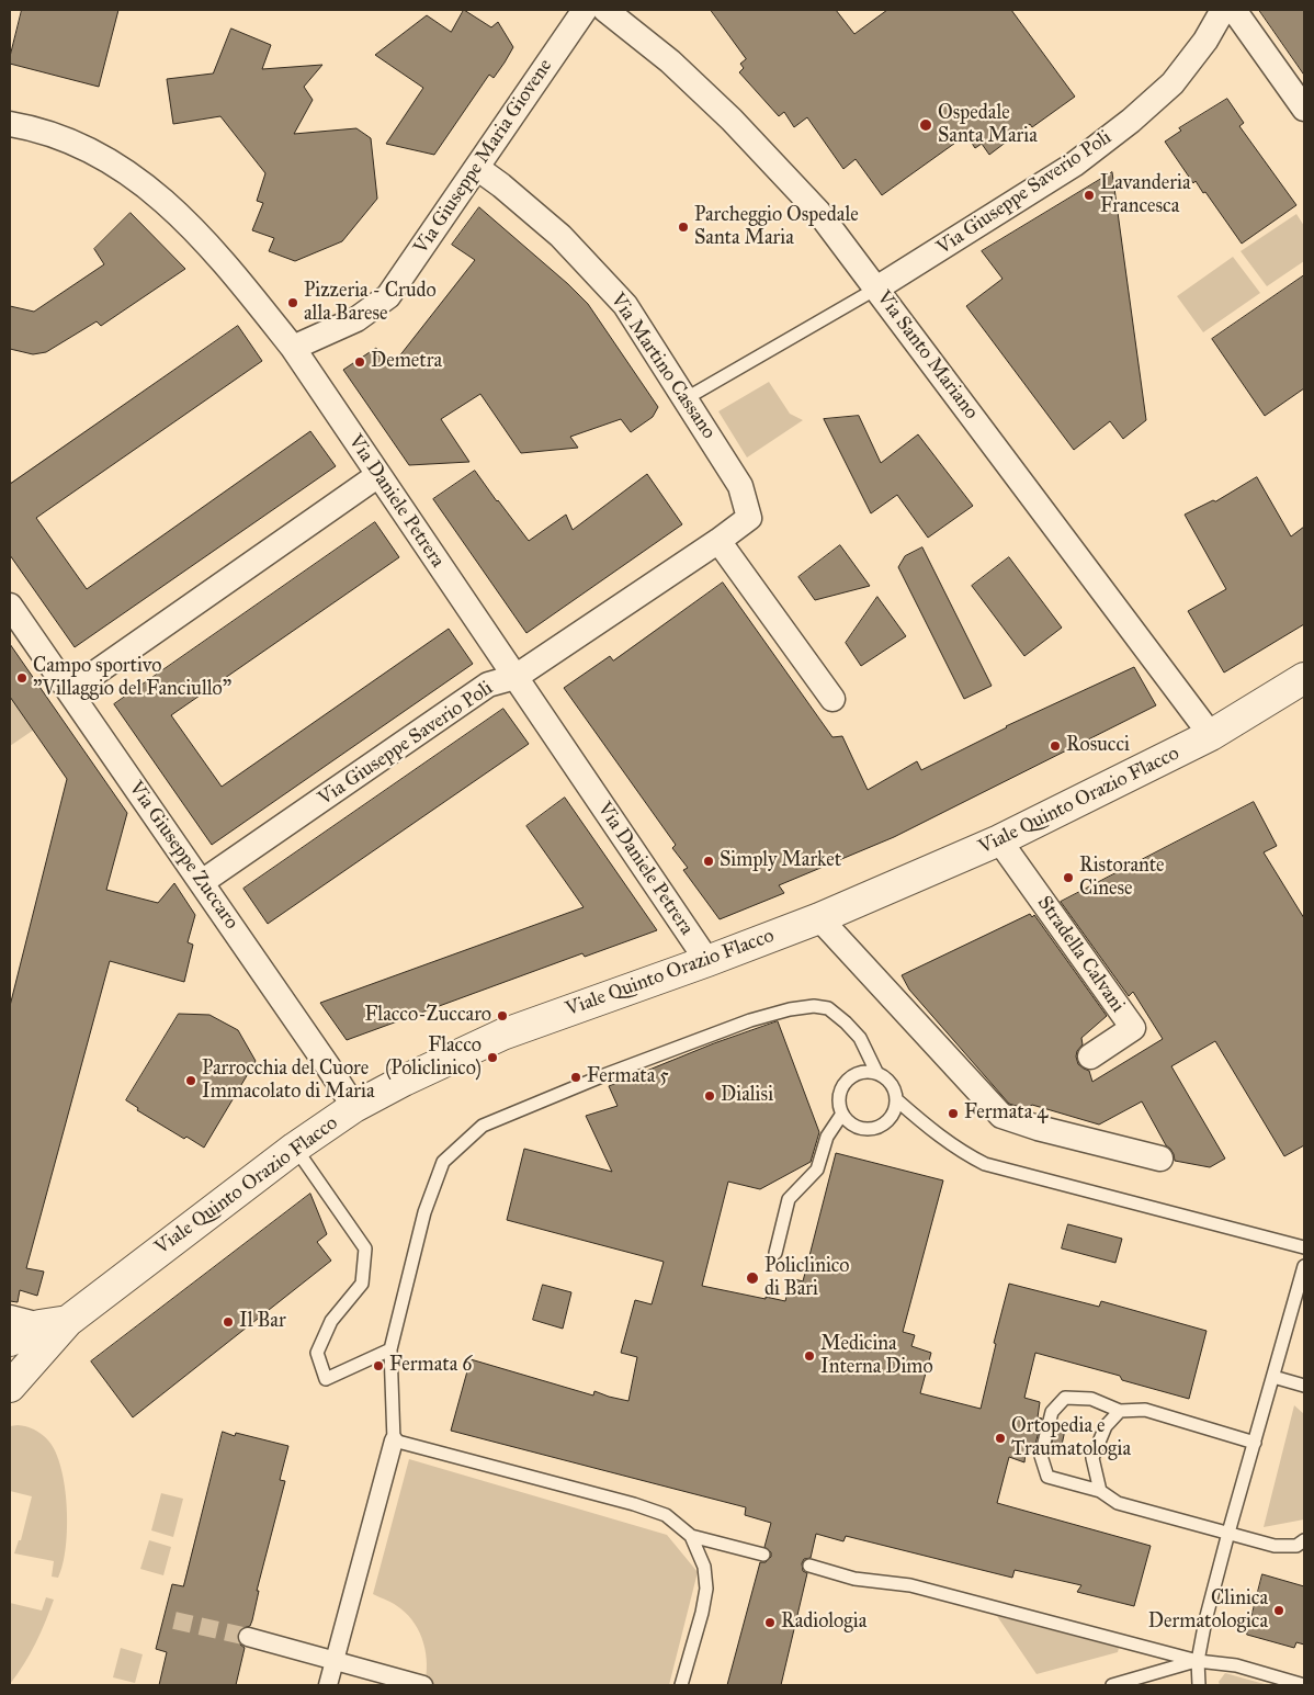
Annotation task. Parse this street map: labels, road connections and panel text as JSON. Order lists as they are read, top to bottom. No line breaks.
{"streets":{"street":["Via Giuseppe Maria Giovene","Via Giuseppe Saverio Poli","Via Santo Mariano","Via Martino Cassano","Via Daniele Petrera","Viale Quinto Orazio Flacco","Via Giuseppe Zuccaro","Stradella Calvani"]},"crossings":[["Via Giuseppe Maria Giovene","Via Martino Cassano"],["Via Giuseppe Maria Giovene","Via Daniele Petrera"],["Via Giuseppe Saverio Poli","Via Santo Mariano"],["Via Giuseppe Saverio Poli","Via Martino Cassano"],["Via Giuseppe Saverio Poli","Via Daniele Petrera"],["Via Giuseppe Saverio Poli","Via Giuseppe Zuccaro"],["Via Santo Mariano","Viale Quinto Orazio Flacco"],["Via Daniele Petrera","Viale Quinto Orazio Flacco"],["Viale Quinto Orazio Flacco","Via Giuseppe Zuccaro"],["Viale Quinto Orazio Flacco","Stradella Calvani"]],"places":["Ospedale Santa Maria","Lavanderia Francesca","Parcheggio Ospedale Santa Maria","Pizzeria - Crudo alla Barese","Demetra","Campo sportivo \"Villaggio del Fanciullo\"","Rosucci","Simply Market","Ristorante Cinese","Flacco-Zuccaro","Flacco (Policlinico)","Fermata 5","Parrocchia del Cuore Immacolato di Maria","Dialisi","Fermata 4","Policlinico di Bari","Il Bar","Medicina Interna Dimo","Fermata 6","Ortopedia e Traumatologia","Clinica Dermatologica","Radiologia"]}
